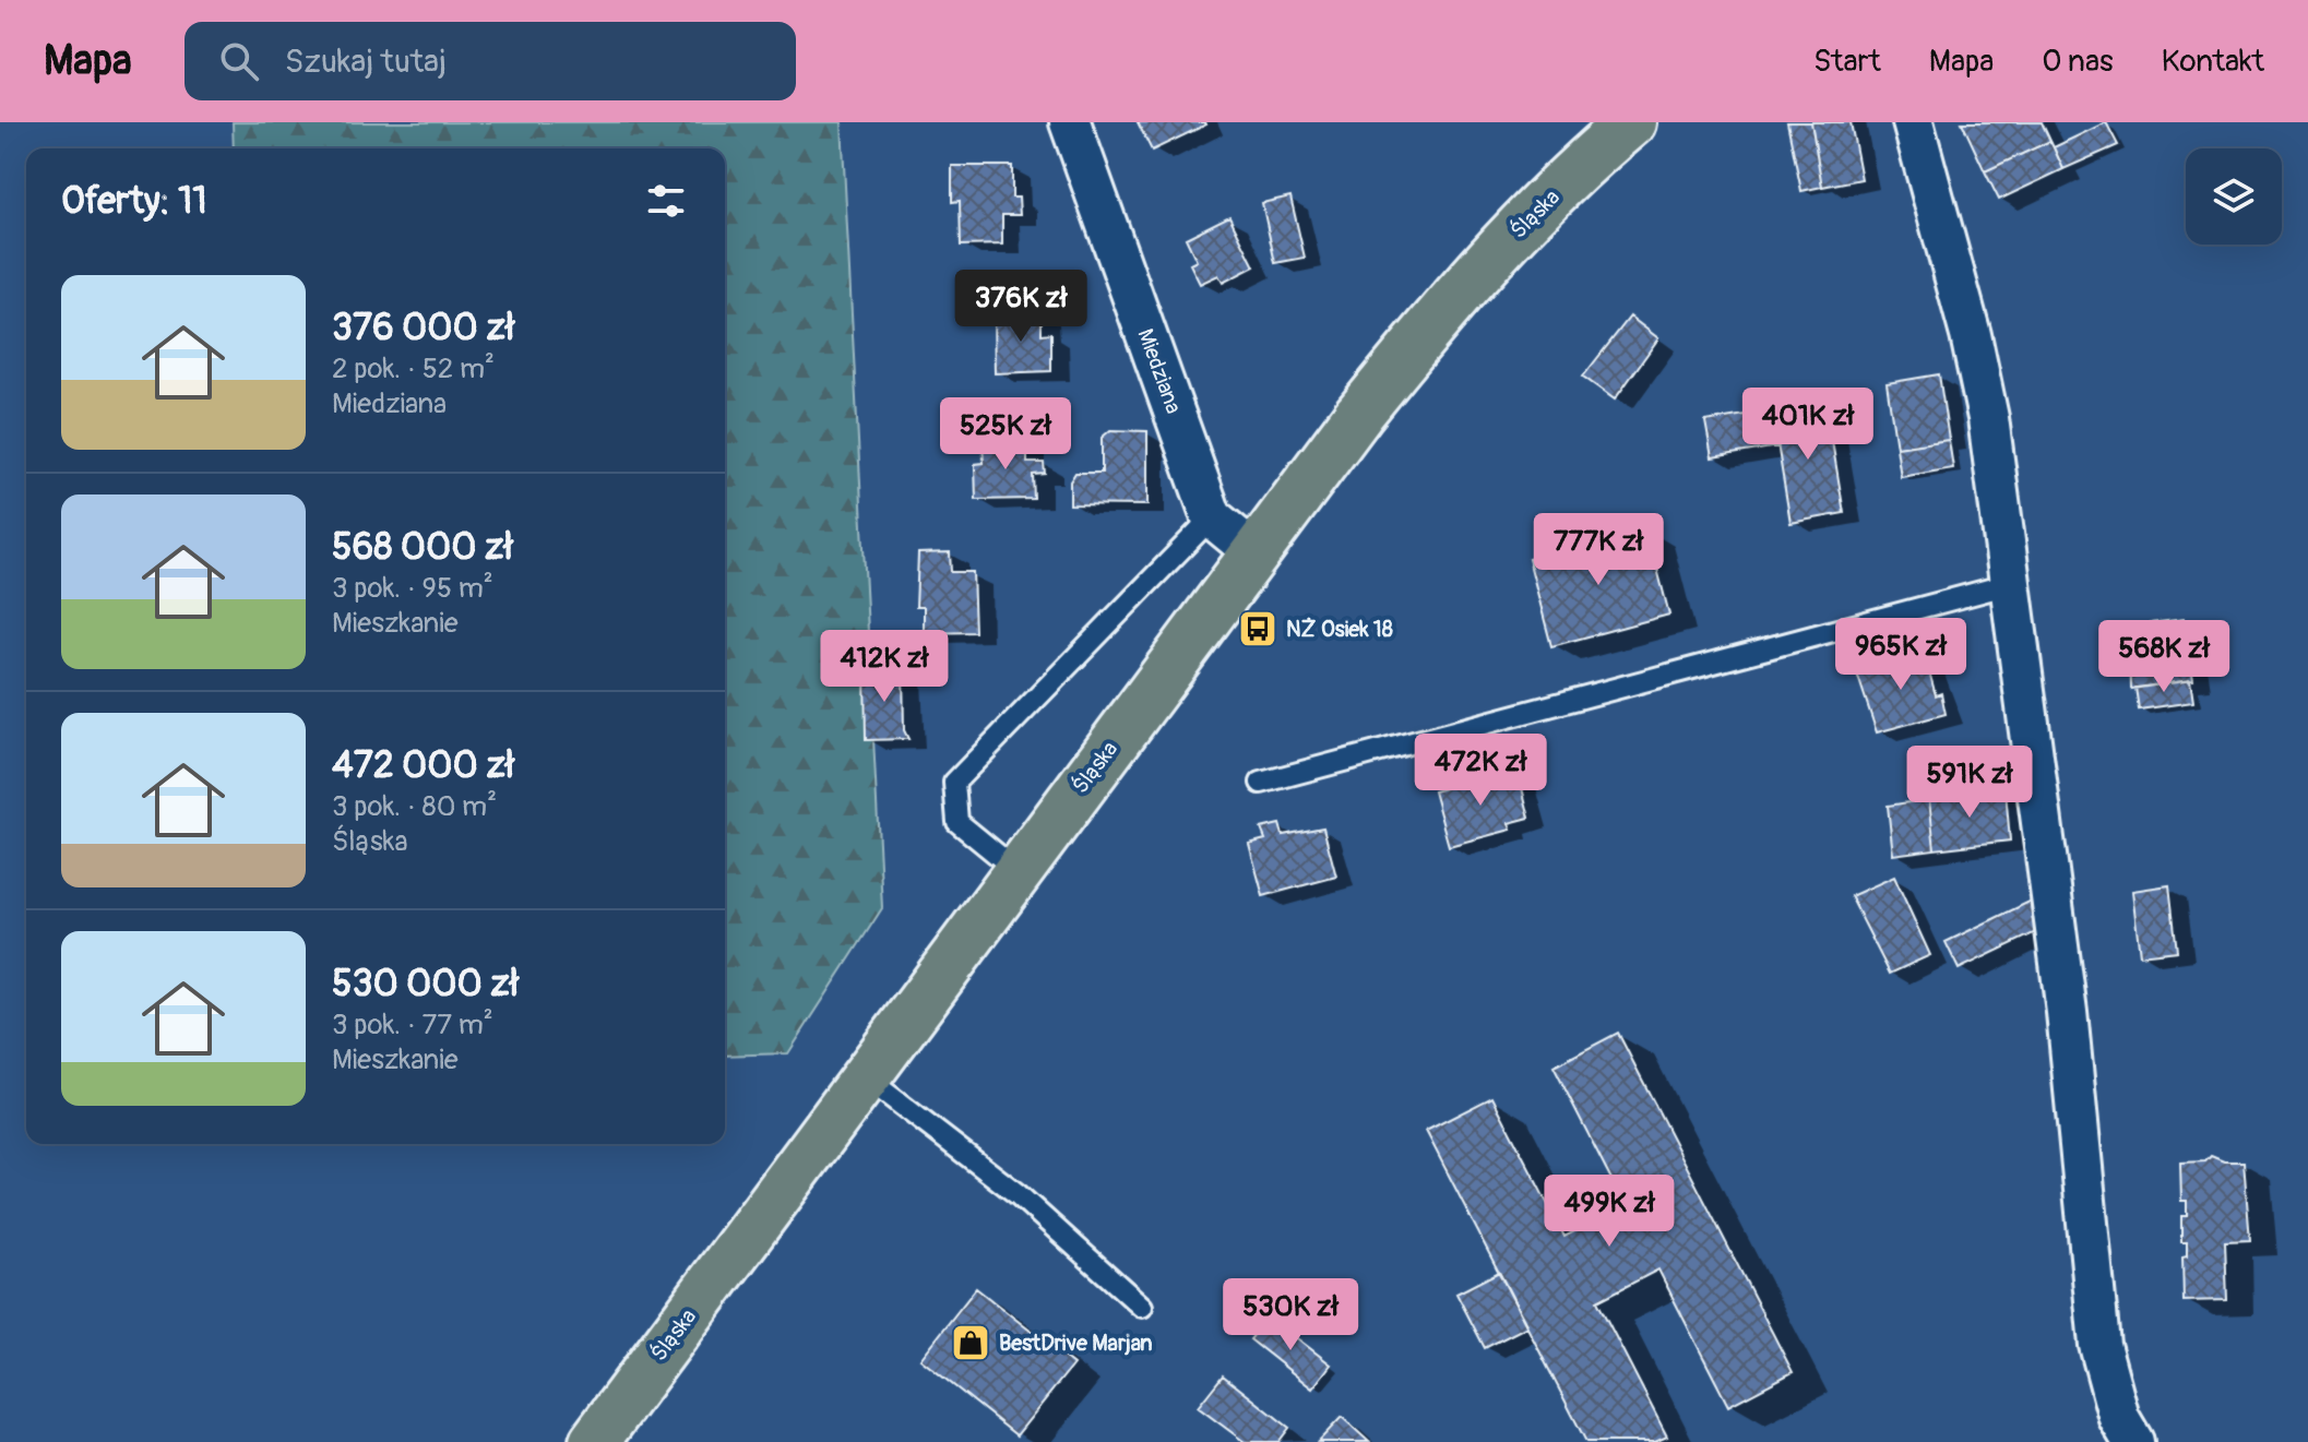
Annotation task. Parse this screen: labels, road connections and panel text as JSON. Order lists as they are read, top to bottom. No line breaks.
{"streets":{"main road":["Śląska"],"street":["Miedziana"]},"places":{"bus stop":["NŻ Osiek 18"],"shop":["BestDrive Marjan"]},"page":{"header":"Mapa","search":"Szukaj tutaj","nav":["Start","Mapa","O nas","Kontakt"],"heading":"Oferty: 11","list":[{"name":"376 000 zł","note":"2 pok. · 52 m² · Miedziana"},{"name":"568 000 zł","note":"3 pok. · 95 m² · Mieszkanie"},{"name":"472 000 zł","note":"3 pok. · 80 m² · Śląska"},{"name":"530 000 zł","note":"3 pok. · 77 m² · Mieszkanie"}],"price":["376K zł","401K zł","525K zł","777K zł","965K zł","568K zł","412K zł","472K zł","591K zł","499K zł","530K zł"]}}
